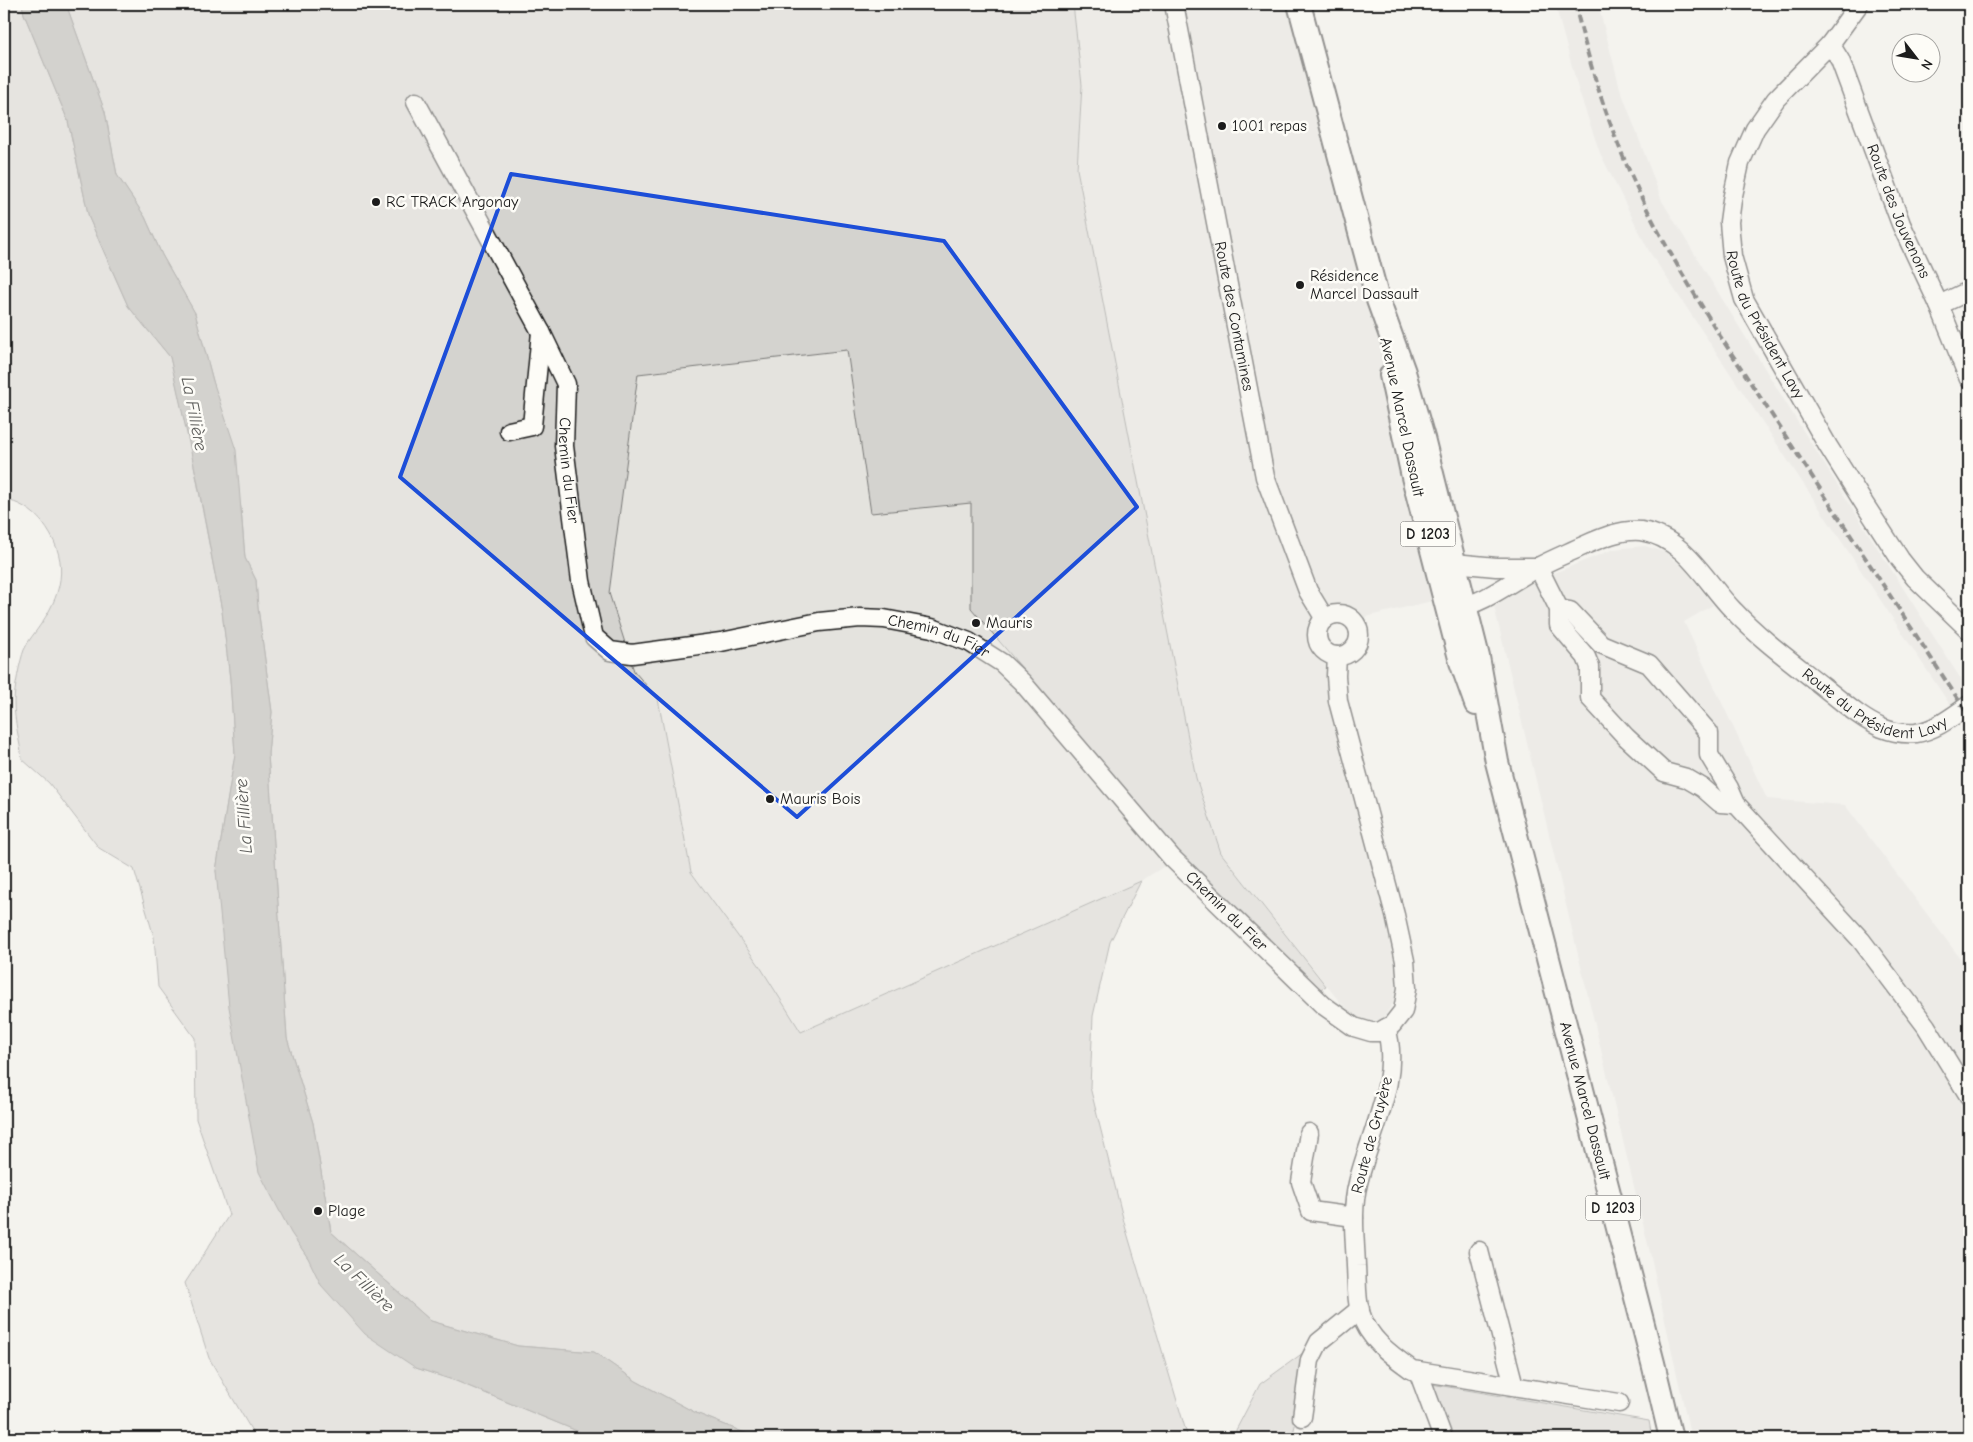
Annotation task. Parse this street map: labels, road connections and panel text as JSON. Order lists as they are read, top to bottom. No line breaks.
{"streets":{"main road":["Avenue Marcel Dassault","D 1203"],"street":["Route des Jouvenons","Route des Contamines","Route du Président Lavy","Chemin du Fier","Route de Gruyère"]},"crossings":[["Route des Jouvenons","Route du Président Lavy"],["Route du Président Lavy","Avenue Marcel Dassault"],["Chemin du Fier","Route de Gruyère"]],"water":["La Fillière"],"places":["1001 repas","RC TRACK Argonay","Résidence Marcel Dassault","Mauris","Mauris Bois","Plage"],"north":"bottom right"}
